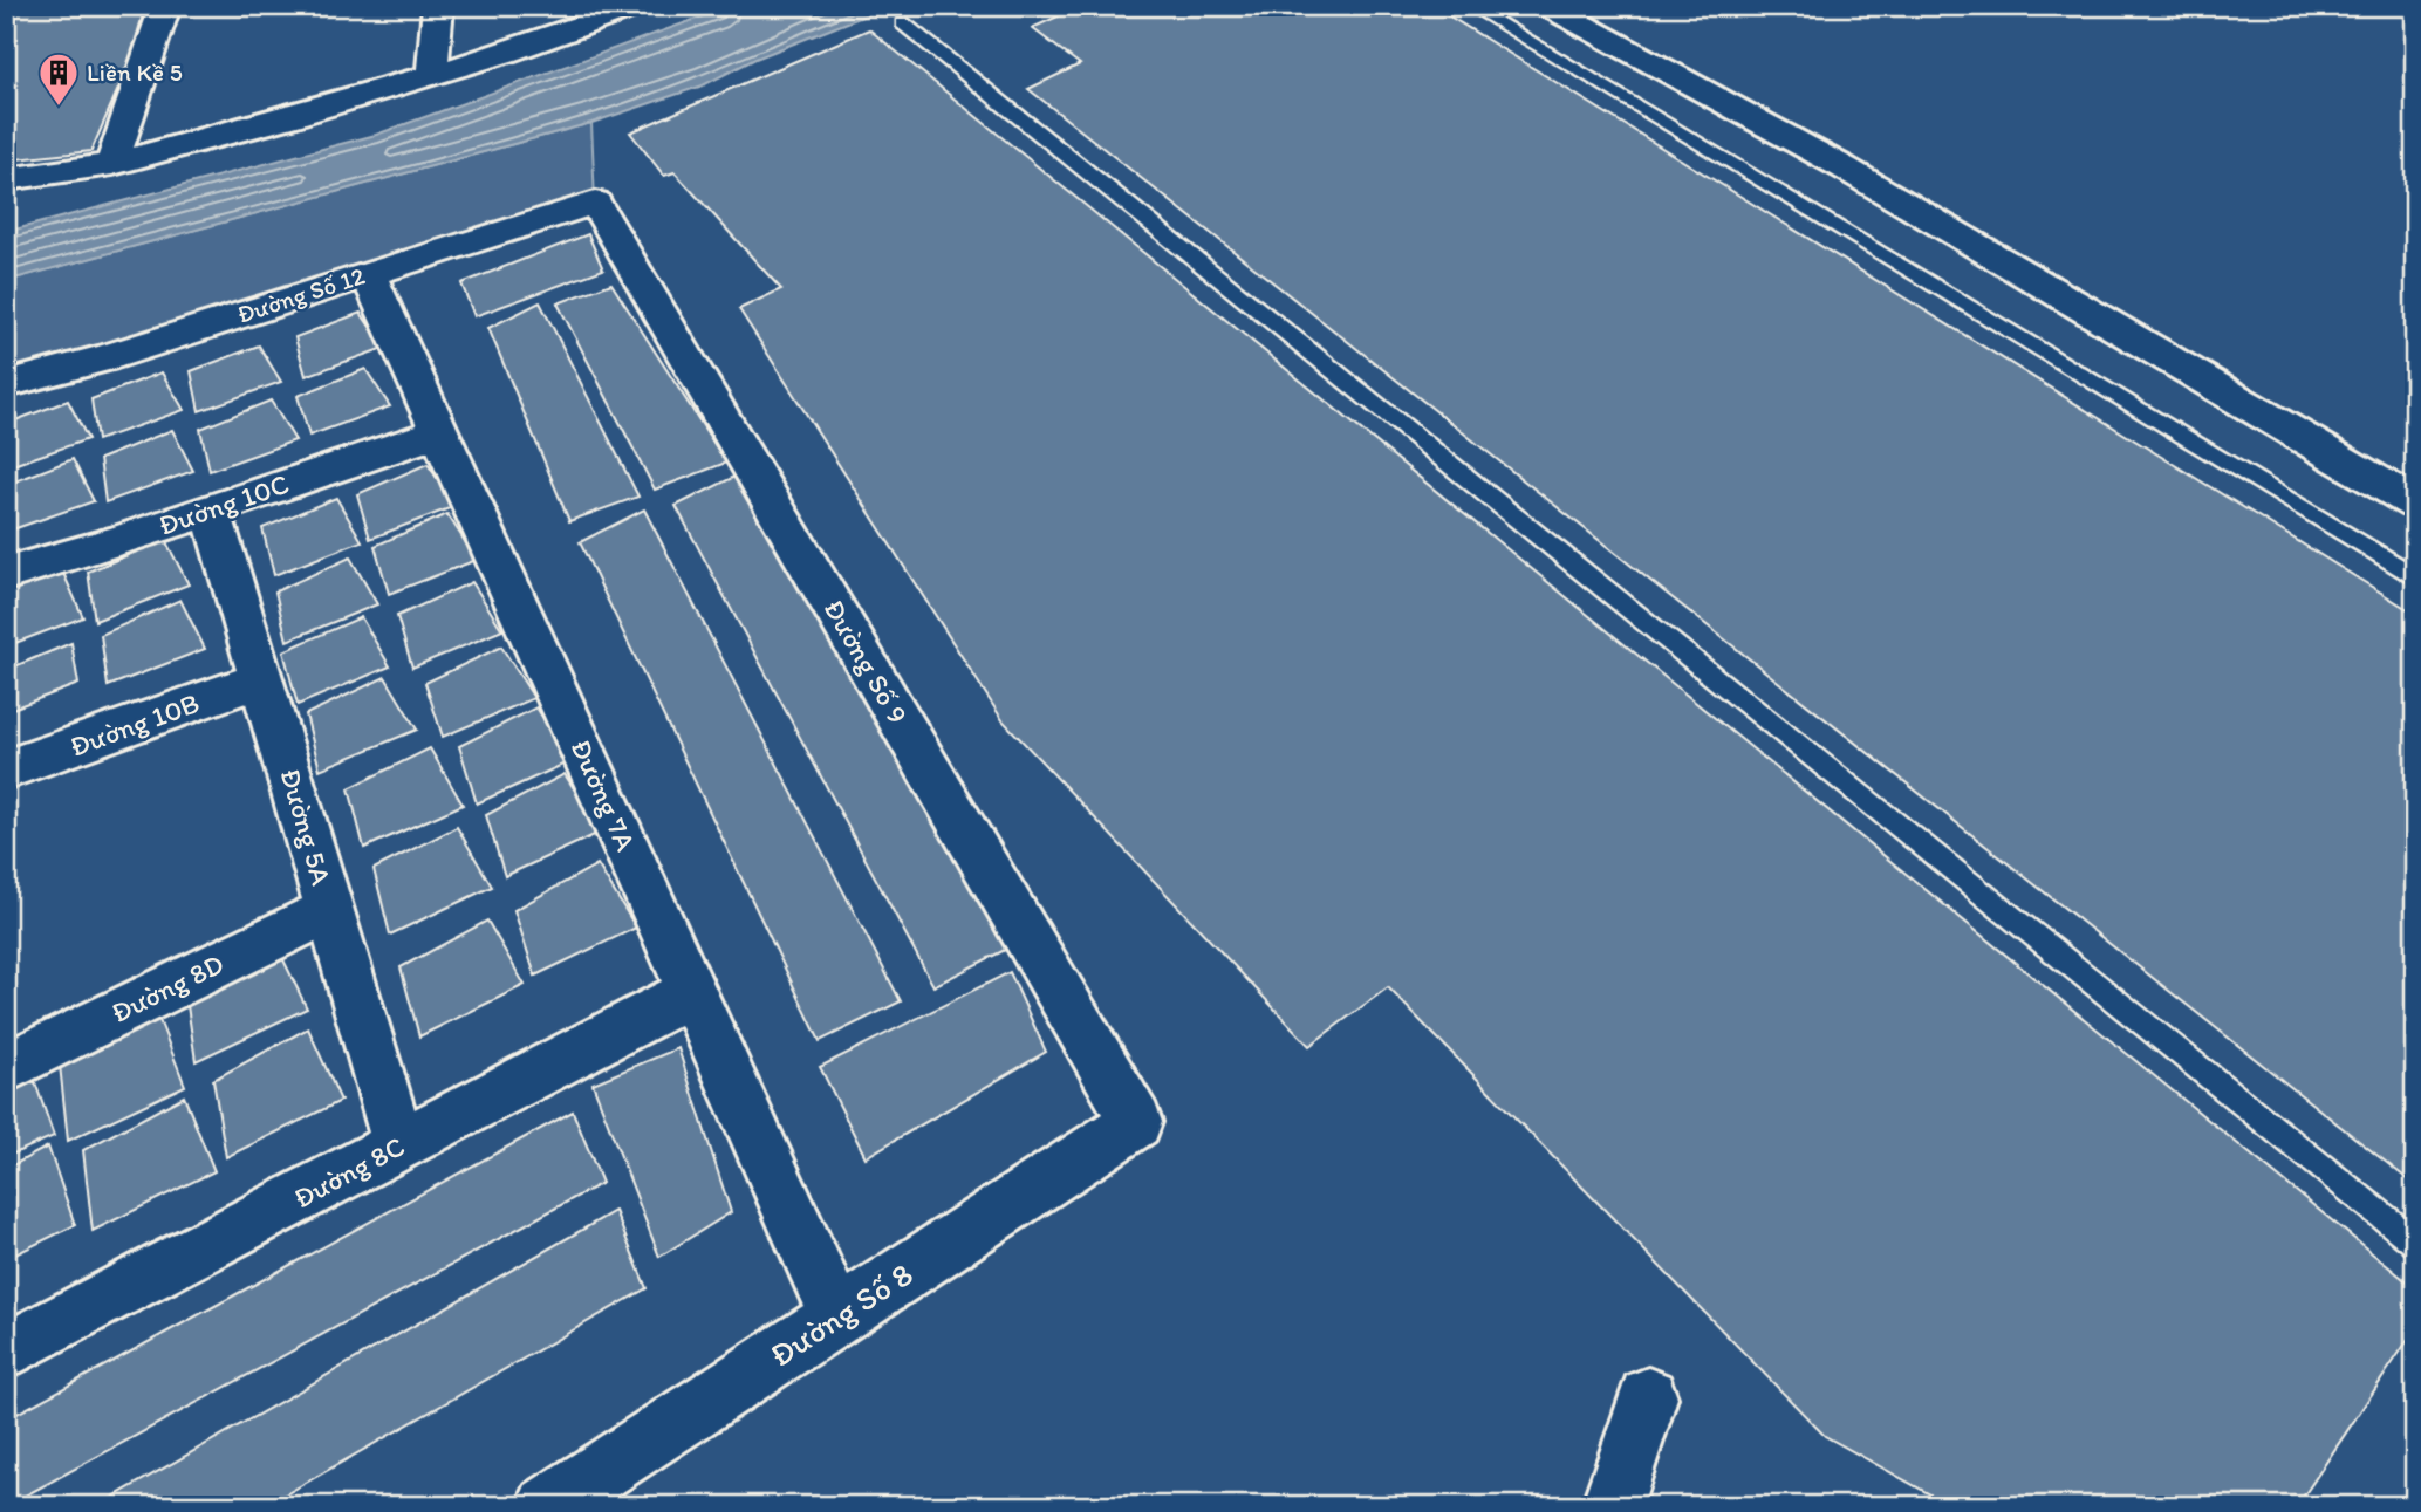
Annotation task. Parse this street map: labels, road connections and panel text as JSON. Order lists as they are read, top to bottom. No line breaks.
{"streets":{"street":["Đường Số 12","Đường 10C","Đường Số 9","Đường 10B","Đường 7A","Đường 5A","Đường 8D","Đường 8C","Đường Số 8"]},"crossings":[["Đường Số 12","Đường Số 9"],["Đường Số 12","Đường 7A"],["Đường 10C","Đường 7A"],["Đường 10C","Đường 5A"],["Đường Số 9","Đường Số 8"],["Đường 10B","Đường 5A"],["Đường 7A","Đường 8C"],["Đường 7A","Đường Số 8"],["Đường 5A","Đường 8D"],["Đường 5A","Đường 8C"]],"places":{"building":["Liền Kề 5"]}}
